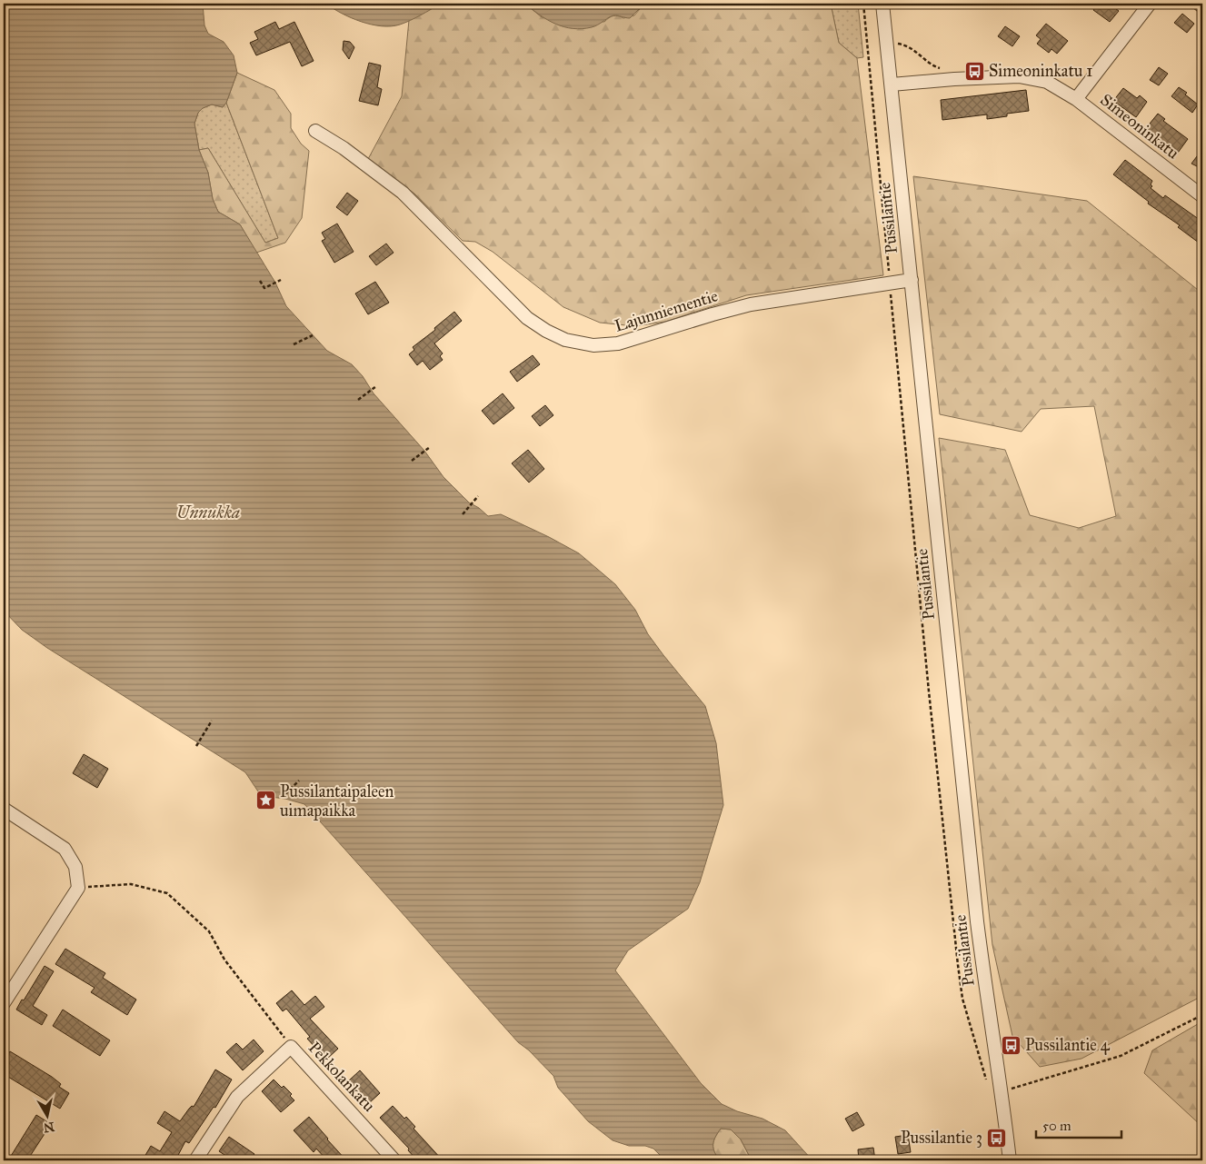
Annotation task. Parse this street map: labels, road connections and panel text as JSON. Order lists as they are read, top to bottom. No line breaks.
{"streets":{"street":["Simeoninkatu","Pussilantie","Lajunniementie","Pekkolankatu"]},"crossings":[["Simeoninkatu","Pussilantie"],["Pussilantie","Lajunniementie"]],"water":["Unnukka"],"places":{"bus stop":["Simeoninkatu 1","Pussilantie 4","Pussilantie 3"],"place":["Pussilantaipaleen uimapaikka"]},"scale_bar":"50 m","north":"bottom"}
